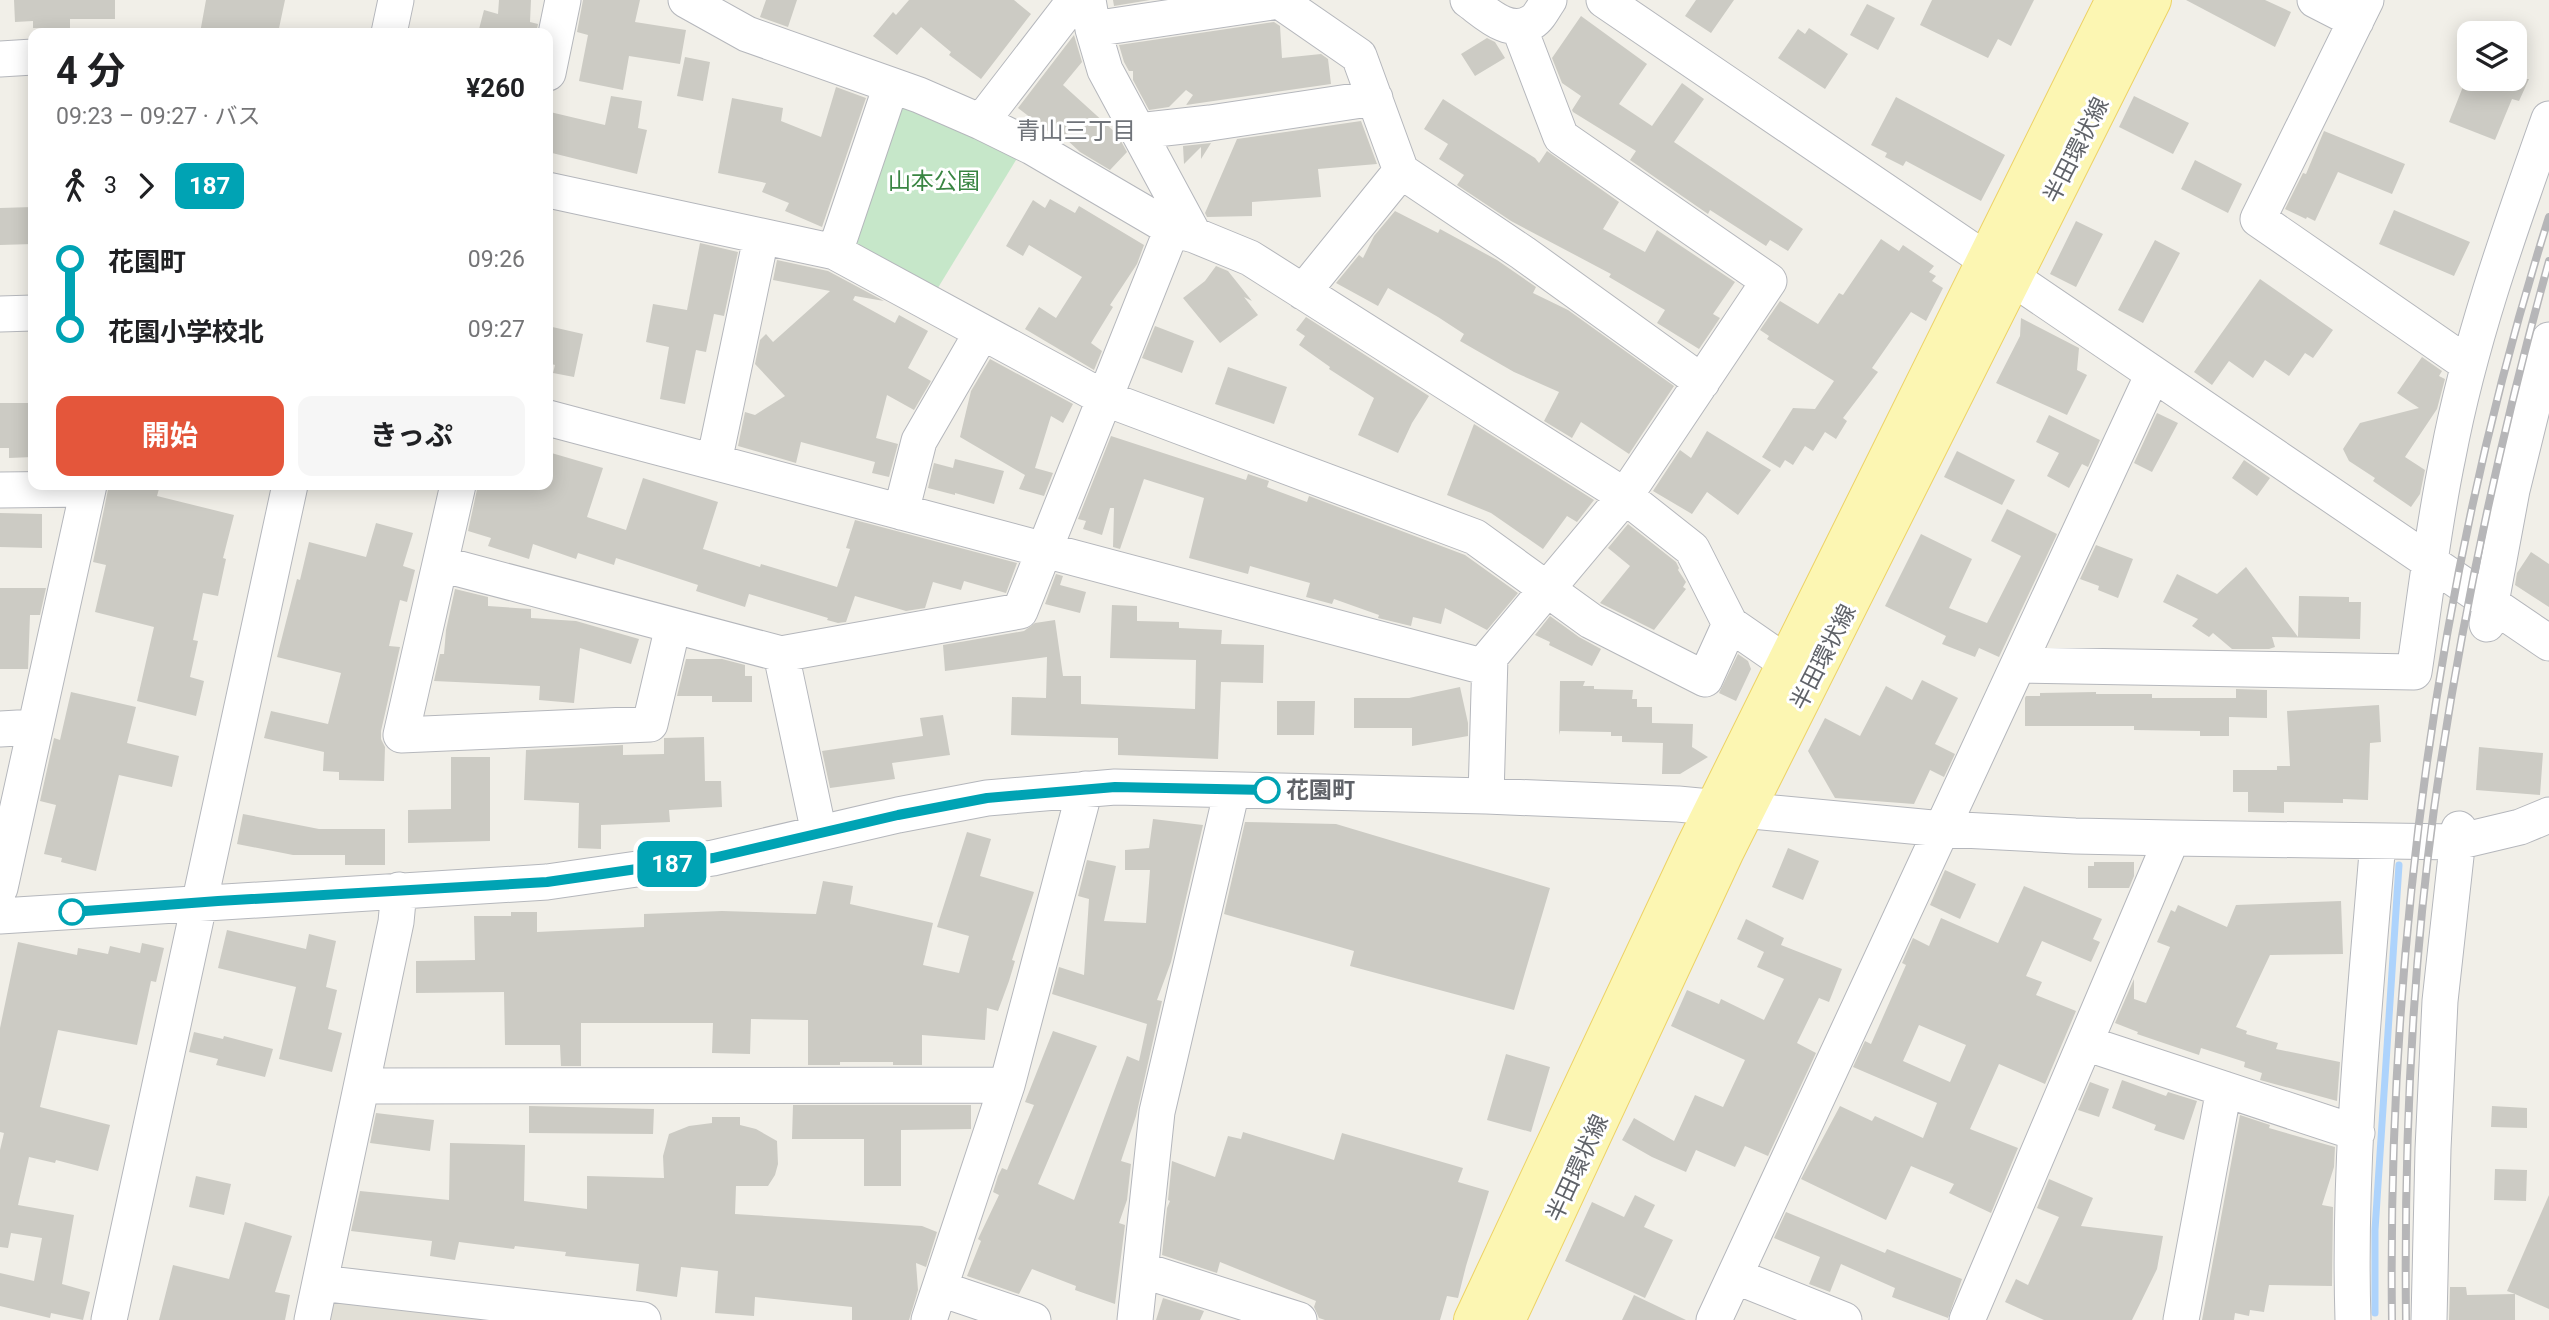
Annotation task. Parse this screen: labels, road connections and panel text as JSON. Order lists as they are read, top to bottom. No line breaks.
{"streets":{"main road":["半田環状線"]},"districts":["青山三丁目"],"parks":["山本公園"],"places":["花園町"],"lines":["bus line 187"],"page":{"on_map":"187","heading":["4 分","09:23 – 09:27 · バス","¥260"],"legs":["3","187"],"list":[{"name":"花園町","value":"09:26"},{"name":"花園小学校北","value":"09:27"}],"buttons":["開始","きっぷ"]}}
